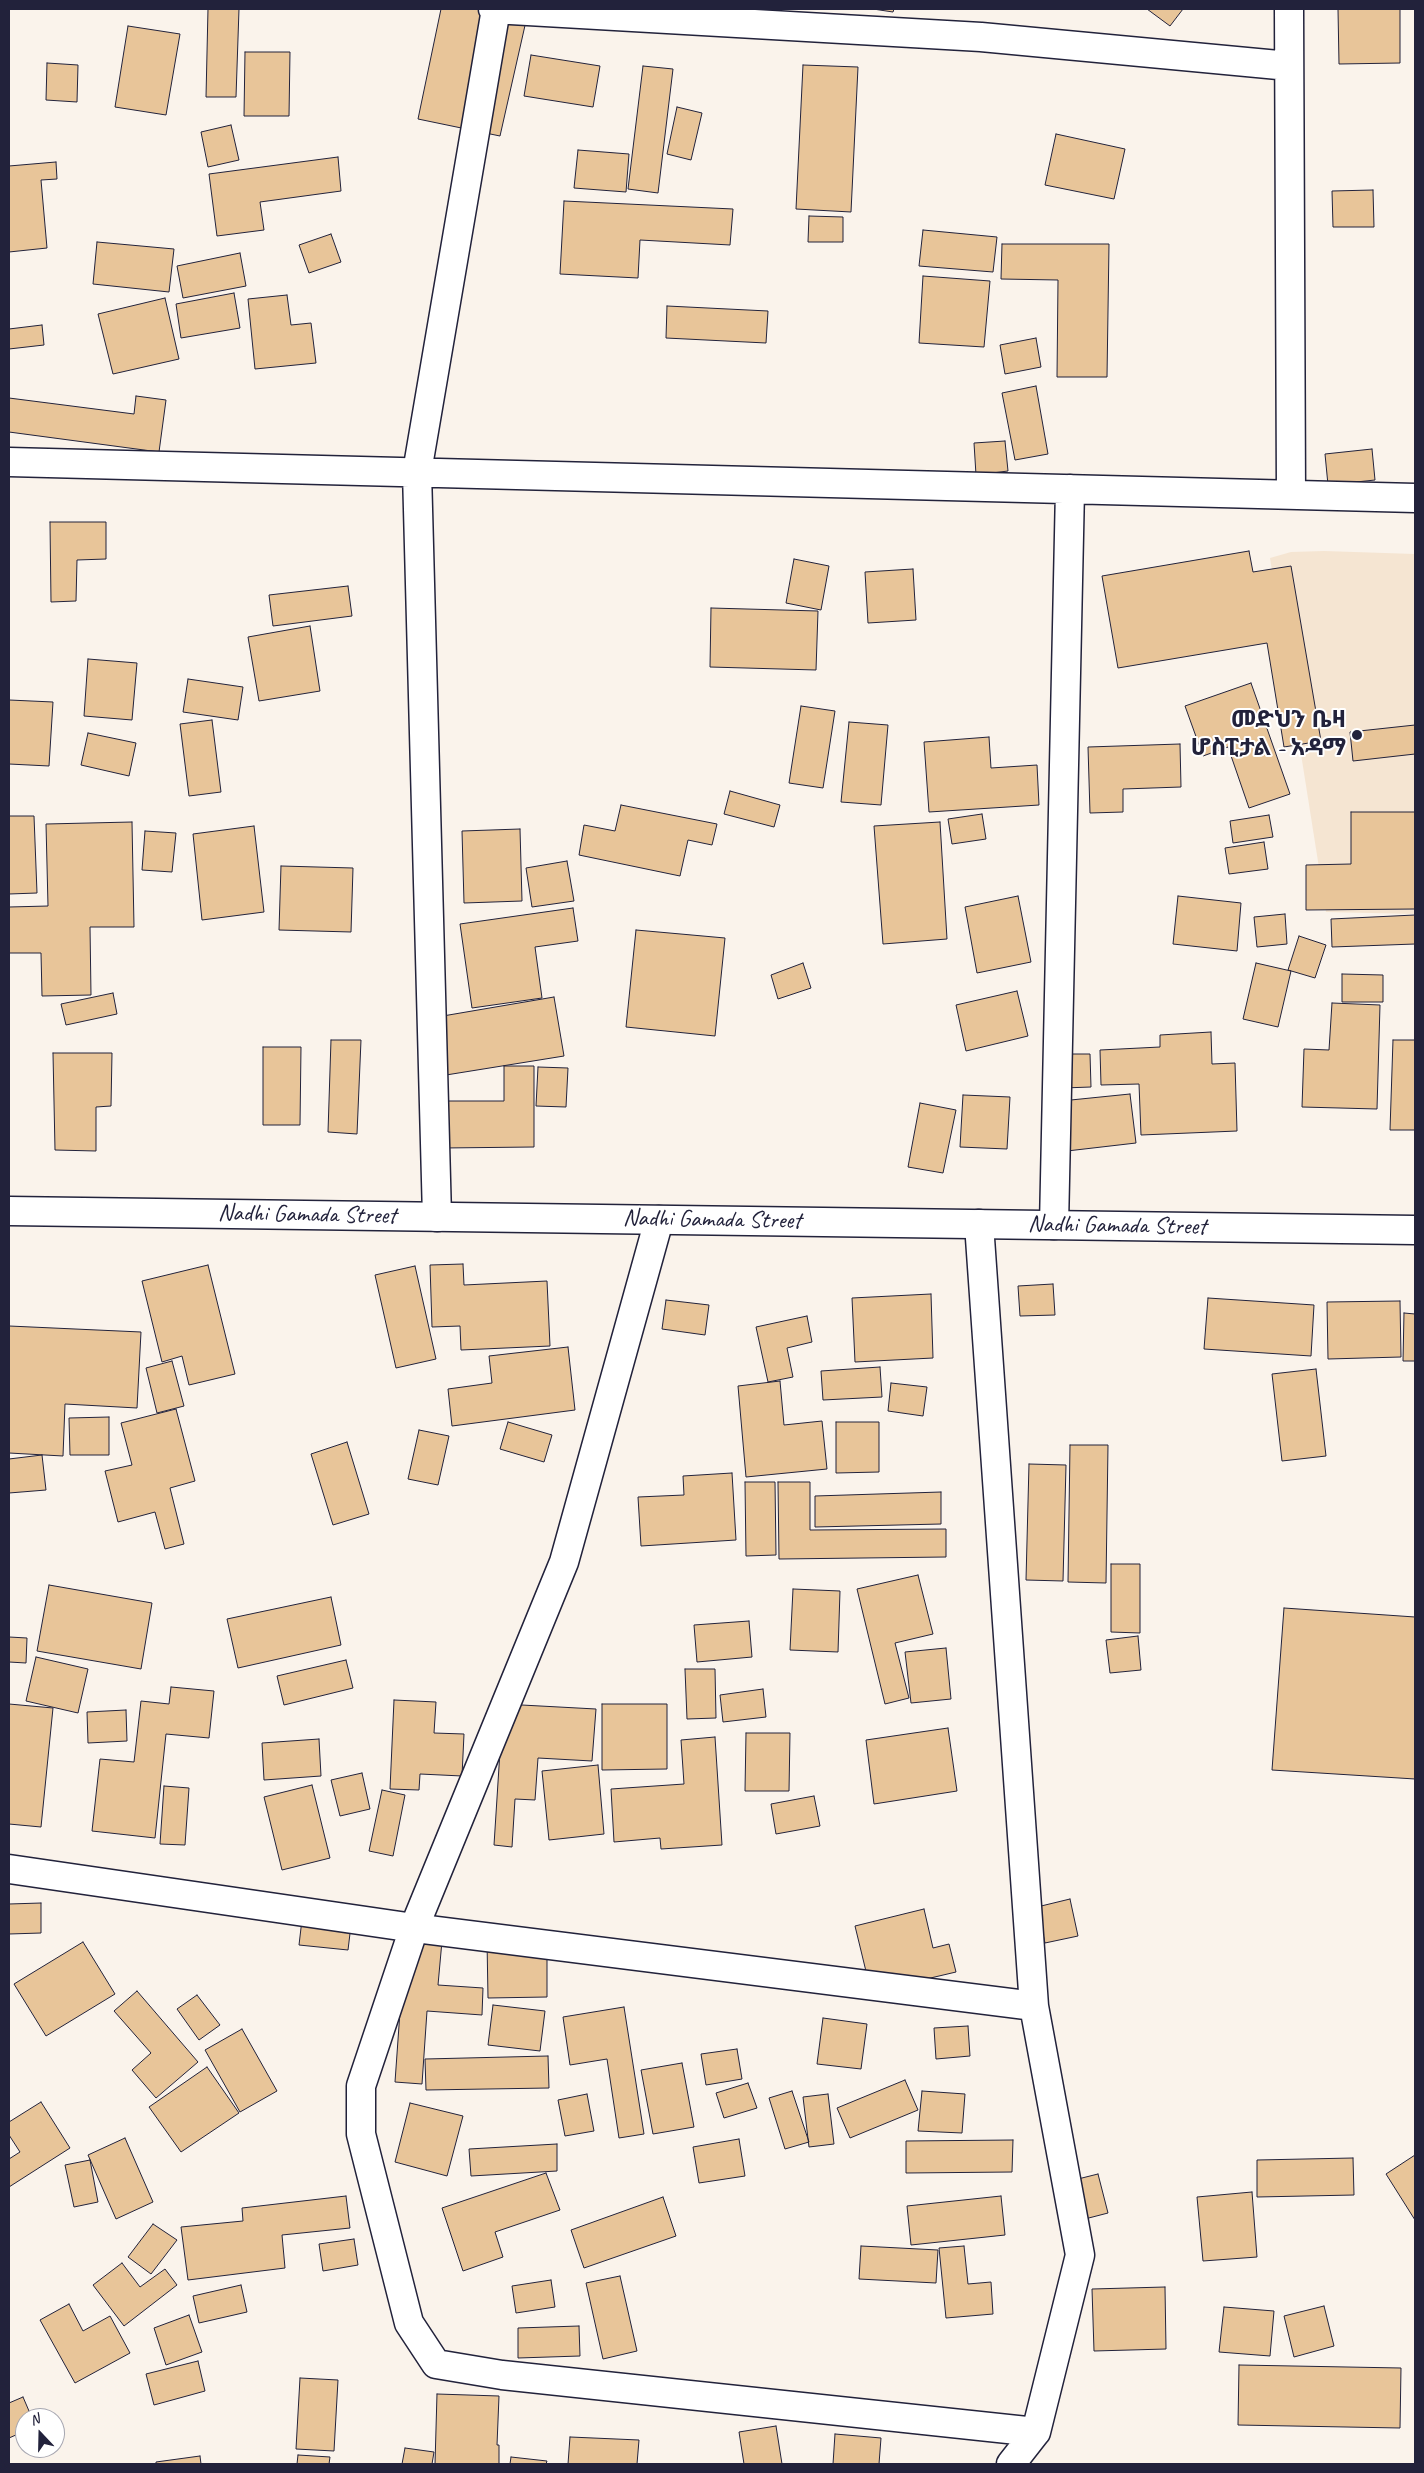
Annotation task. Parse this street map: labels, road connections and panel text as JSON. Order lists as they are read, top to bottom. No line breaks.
{"streets":{"street":["Nadhi Gamada Street"]},"places":["መድህን ቤዛ ሆስፒታል - አዳማ"],"north":"top"}
